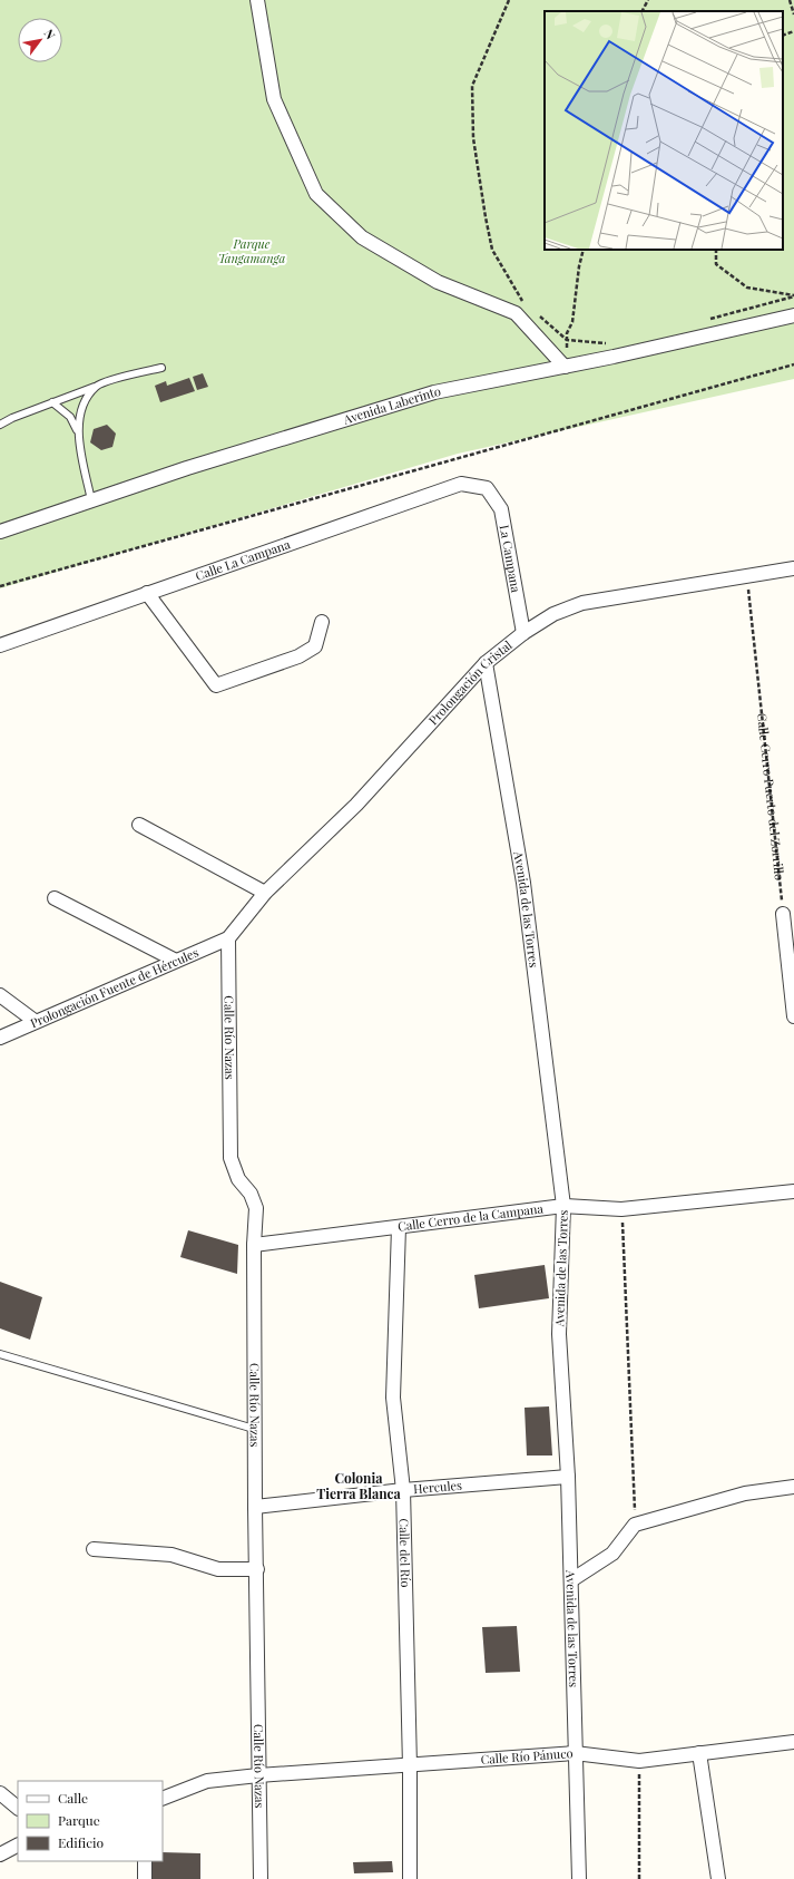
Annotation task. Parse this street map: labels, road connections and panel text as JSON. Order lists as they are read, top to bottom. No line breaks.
{"streets":{"street":["Avenida Laberinto","La Campana","Calle La Campana","Prolongación Cristal","Avenida de las Torres","Prolongación Fuente de Hércules","Calle Río Nazas","Calle Cerro de la Campana","Hercules","Calle del Río","Calle Río Pánuco"],"path":["Calle Cerro Puerto del Zorrillo"]},"crossings":[["La Campana","Calle La Campana"],["La Campana","Prolongación Cristal"],["Prolongación Cristal","Calle Cerro Puerto del Zorrillo"],["Prolongación Cristal","Avenida de las Torres"],["Prolongación Cristal","Prolongación Fuente de Hércules"],["Prolongación Cristal","Calle Río Nazas"],["Avenida de las Torres","Calle Cerro de la Campana"],["Avenida de las Torres","Hercules"],["Avenida de las Torres","Calle Río Pánuco"],["Prolongación Fuente de Hércules","Calle Río Nazas"],["Calle Río Nazas","Calle Cerro de la Campana"],["Calle Río Nazas","Hercules"],["Calle Río Nazas","Calle Río Pánuco"],["Calle Cerro de la Campana","Calle del Río"],["Hercules","Calle del Río"],["Calle del Río","Calle Río Pánuco"]],"districts":["Colonia Tierra Blanca"],"parks":["Parque Tangamanga"],"legend":["Calle","Parque","Edificio"],"north":"top right"}
